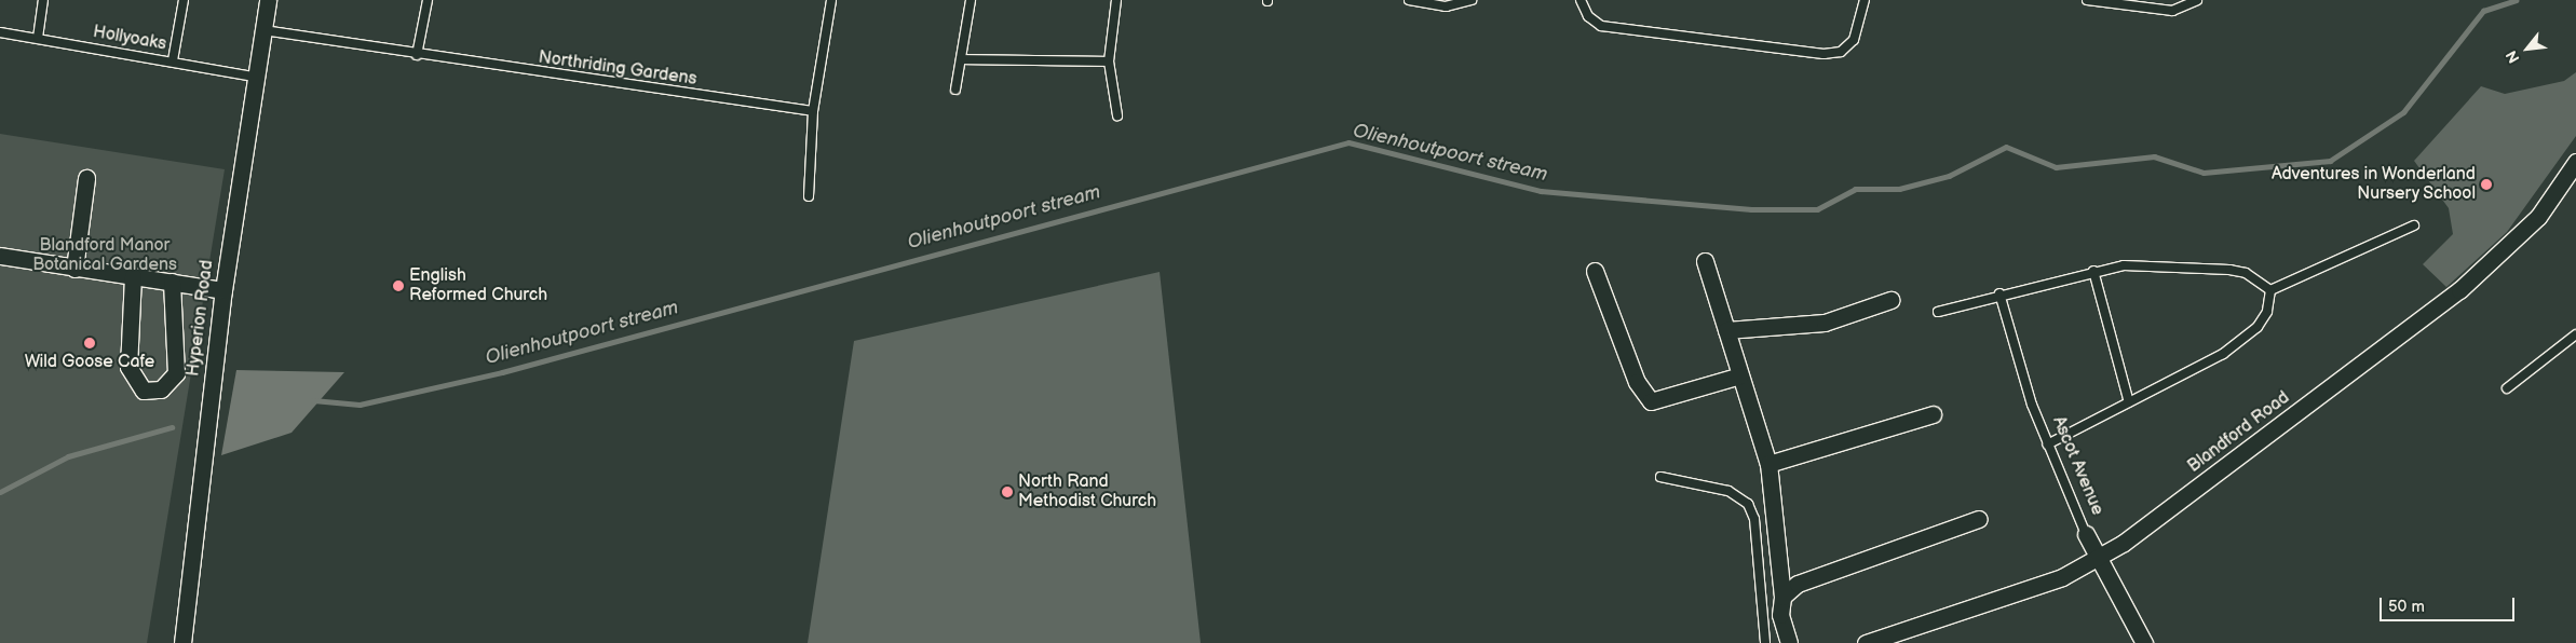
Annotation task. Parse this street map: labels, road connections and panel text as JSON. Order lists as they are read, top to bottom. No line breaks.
{"streets":{"street":["Hyperion Road","Blandford Road","Ascot Avenue"],"lane":["Hollyoaks","Northriding Gardens"]},"crossings":[["Hollyoaks","Hyperion Road"],["Northriding Gardens","Hyperion Road"],["Blandford Road","Ascot Avenue"]],"water":["Olienhoutpoort stream"],"parks":["Blandford Manor Botanical Gardens"],"places":["Adventures in Wonderland Nursery School","English Reformed Church","Wild Goose Cafe","North Rand Methodist Church"],"scale_bar":"50 m","north":"bottom left"}
